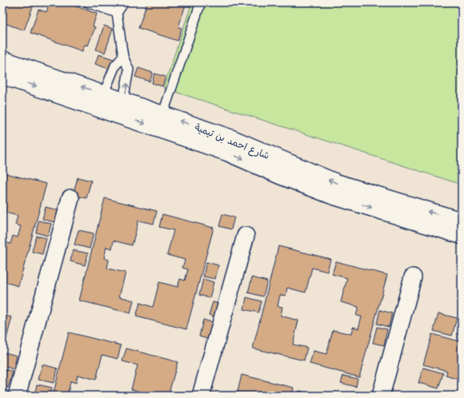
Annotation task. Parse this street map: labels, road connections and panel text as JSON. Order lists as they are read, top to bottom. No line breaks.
{"streets":{"street":["شارع احمد بن تيمية"]}}
